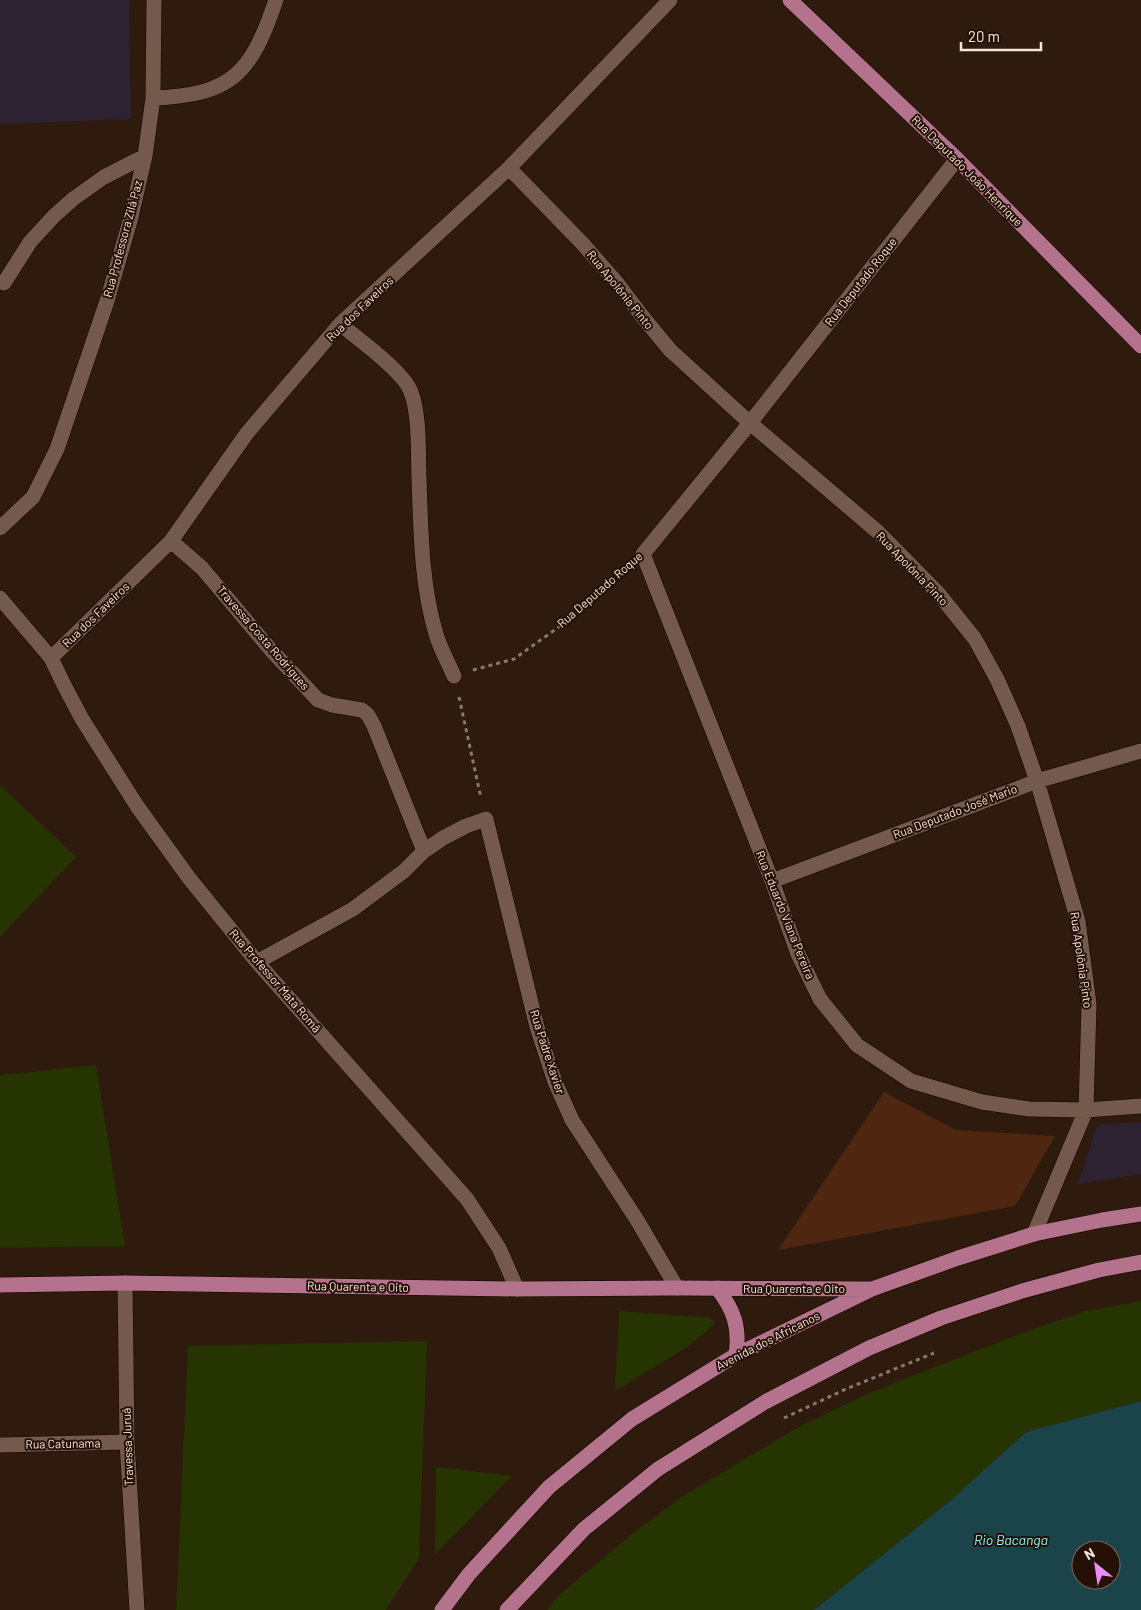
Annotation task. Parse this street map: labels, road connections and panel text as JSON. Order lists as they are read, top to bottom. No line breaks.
{"streets":{"main road":["Rua Deputado João Henrique","Rua Quarenta e Oito","Avenida dos Africanos"],"street":["Rua Professora Zilá Paz","Rua Deputado Roque","Rua Apolônia Pinto","Rua dos Faveiros","Travessa Costa Rodrigues","Rua Deputado José Mario","Rua Eduardo Viana Pereira","Rua Professor Mata Romã","Rua Padre Xavier","Rua Catunama","Travessa Juruá"]},"crossings":[["Rua Deputado João Henrique","Rua Deputado Roque"],["Rua Deputado Roque","Rua Apolônia Pinto"],["Rua Deputado Roque","Rua Eduardo Viana Pereira"],["Rua Apolônia Pinto","Rua dos Faveiros"],["Rua Apolônia Pinto","Rua Deputado José Mario"],["Rua Apolônia Pinto","Rua Eduardo Viana Pereira"],["Rua Apolônia Pinto","Avenida dos Africanos"],["Rua dos Faveiros","Travessa Costa Rodrigues"],["Rua dos Faveiros","Rua Professor Mata Romã"],["Rua Deputado José Mario","Rua Eduardo Viana Pereira"],["Rua Professor Mata Romã","Rua Quarenta e Oito"],["Rua Padre Xavier","Rua Quarenta e Oito"],["Rua Quarenta e Oito","Avenida dos Africanos"],["Rua Quarenta e Oito","Travessa Juruá"],["Rua Catunama","Travessa Juruá"]],"water":["Rio Bacanga"],"scale_bar":"20 m","north":"top left"}
